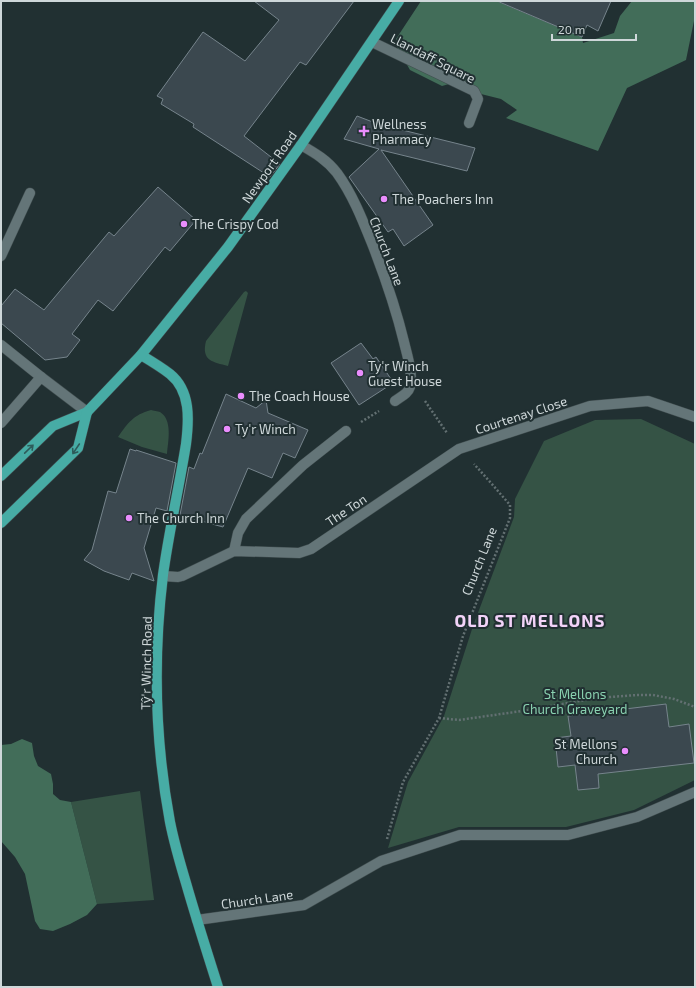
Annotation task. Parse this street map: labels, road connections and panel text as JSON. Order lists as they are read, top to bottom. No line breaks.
{"streets":{"main road":["Newport Road","Tŷ'r Winch Road"],"street":["Llandaff Square","Church Lane","Courtenay Close","The Ton"]},"crossings":[["Llandaff Square","Newport Road"],["Newport Road","Church Lane"],["Newport Road","Tŷ'r Winch Road"],["Church Lane","Courtenay Close"],["Church Lane","The Ton"],["Church Lane","Tŷ'r Winch Road"],["Courtenay Close","The Ton"],["The Ton","Tŷ'r Winch Road"]],"districts":["OLD ST MELLONS"],"parks":["St Mellons Church Graveyard"],"places":{"health":["Wellness Pharmacy"],"other":["The Poachers Inn","The Crispy Cod","Ty'r Winch Guest House","The Coach House","Ty'r Winch","The Church Inn","St Mellons Church"]},"scale_bar":"20 m"}
